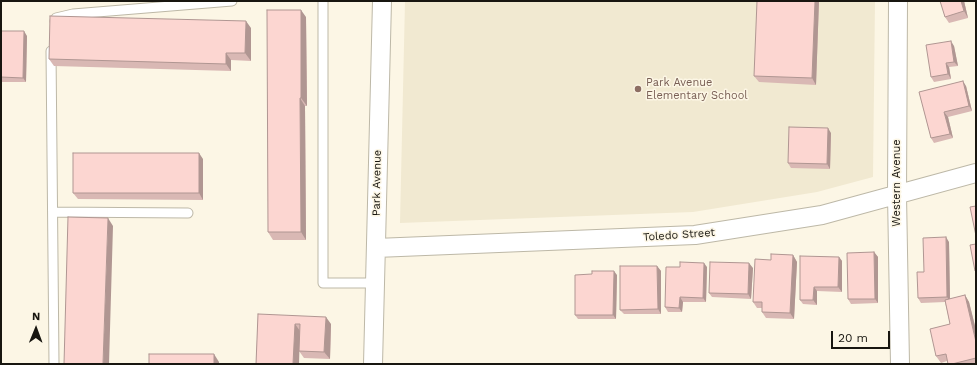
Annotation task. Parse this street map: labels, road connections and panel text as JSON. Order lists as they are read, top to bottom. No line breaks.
{"streets":{"street":["Park Avenue","Western Avenue","Toledo Street"]},"crossings":[["Park Avenue","Toledo Street"],["Western Avenue","Toledo Street"]],"places":["Park Avenue Elementary School"],"scale_bar":"20 m","north":"top"}
